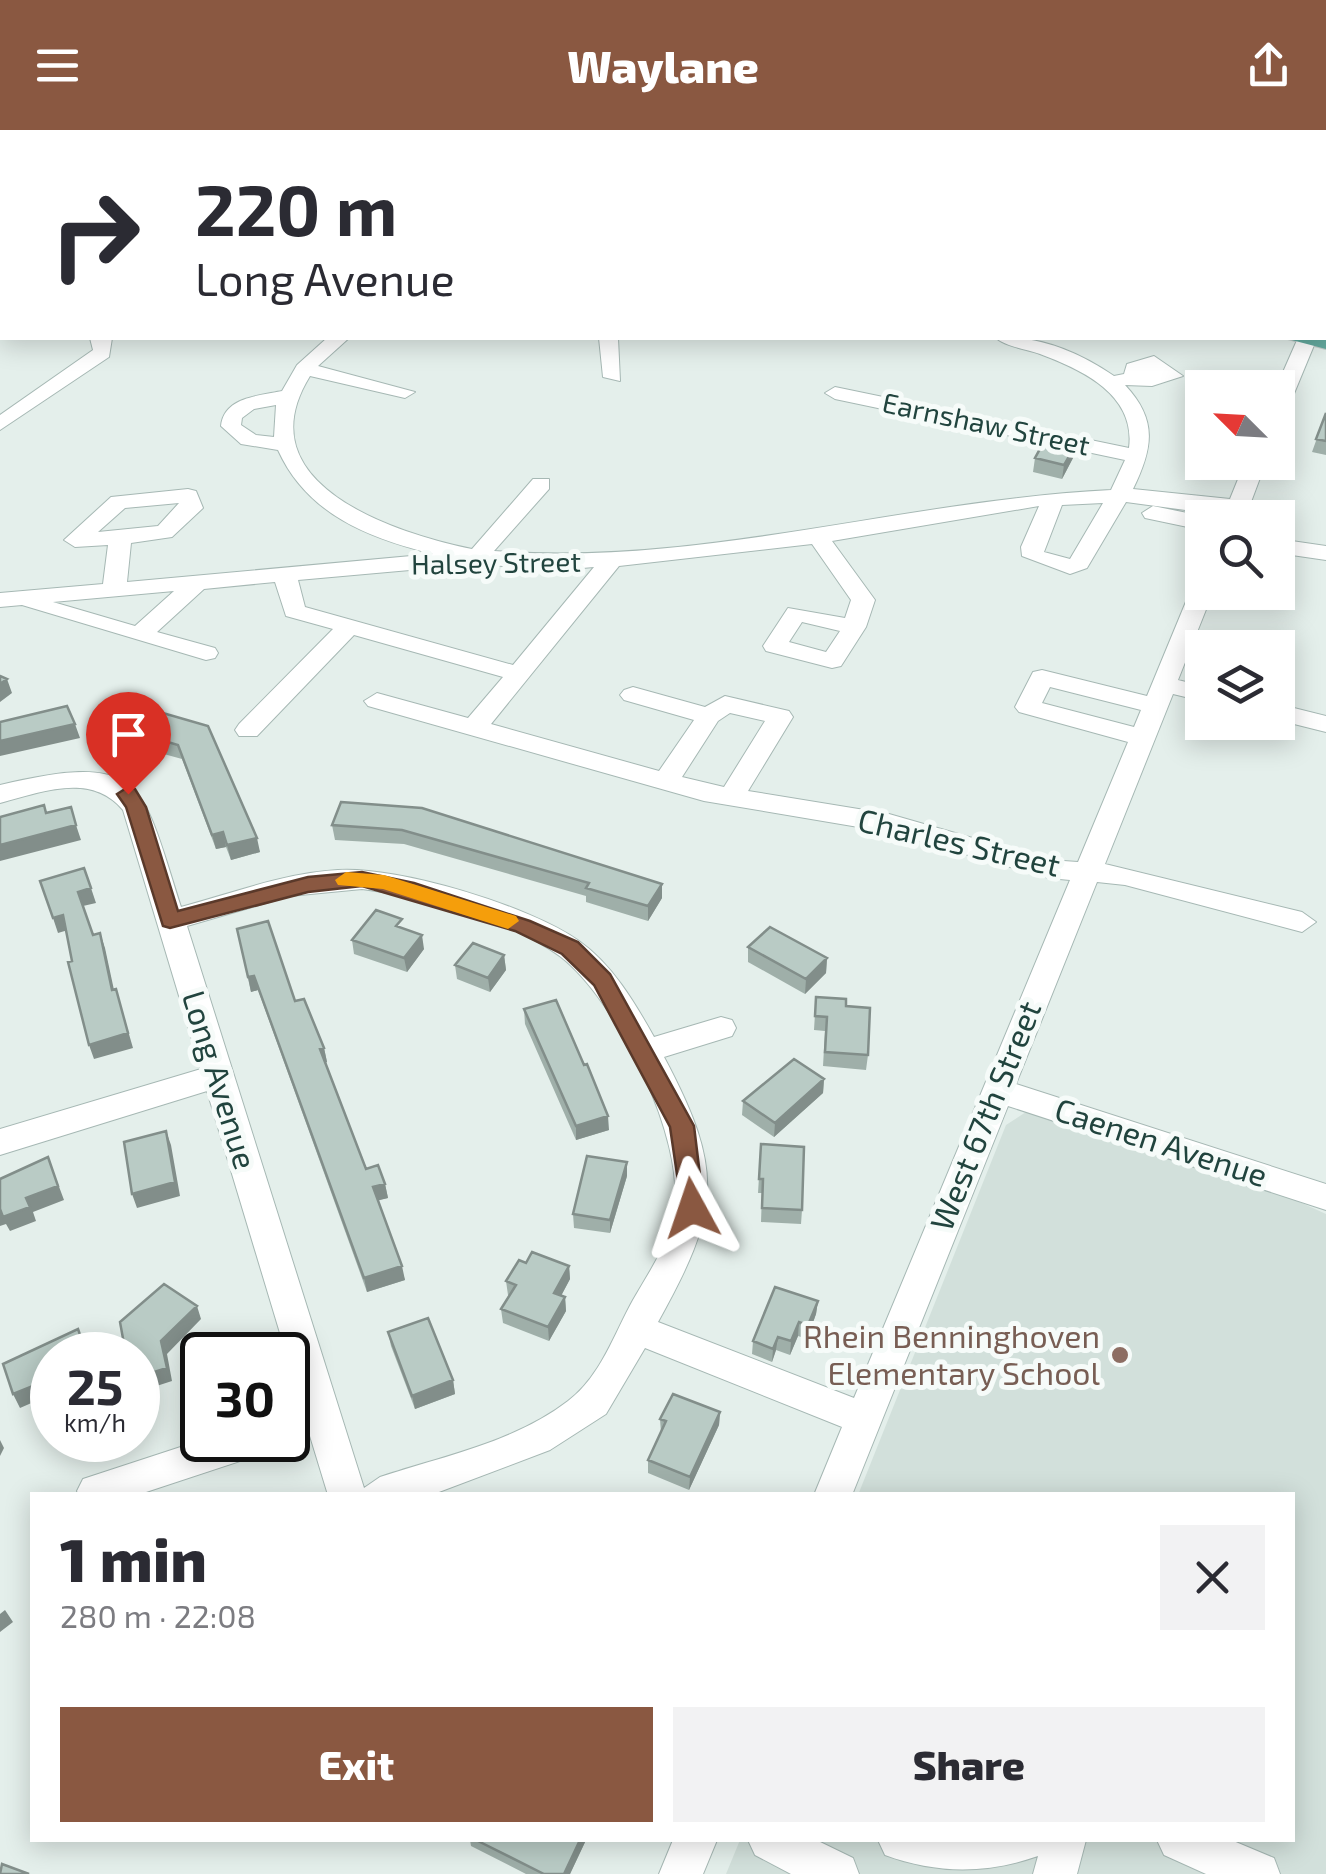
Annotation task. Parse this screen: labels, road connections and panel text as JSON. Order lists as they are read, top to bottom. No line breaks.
{"streets":{"street":["Earnshaw Street","Halsey Street","Charles Street","Long Avenue","West 67th Street","Caenen Avenue"]},"crossings":[["Charles Street","West 67th Street"],["West 67th Street","Caenen Avenue"]],"places":["Rhein Benninghoven Elementary School"],"north":"top left","page":{"header":"Waylane","turn":["220 m","Long Avenue"],"speed":"25 km/h","limit":"30","heading":["1 min","280 m · 22:08"],"buttons":["Exit","Share"]}}
